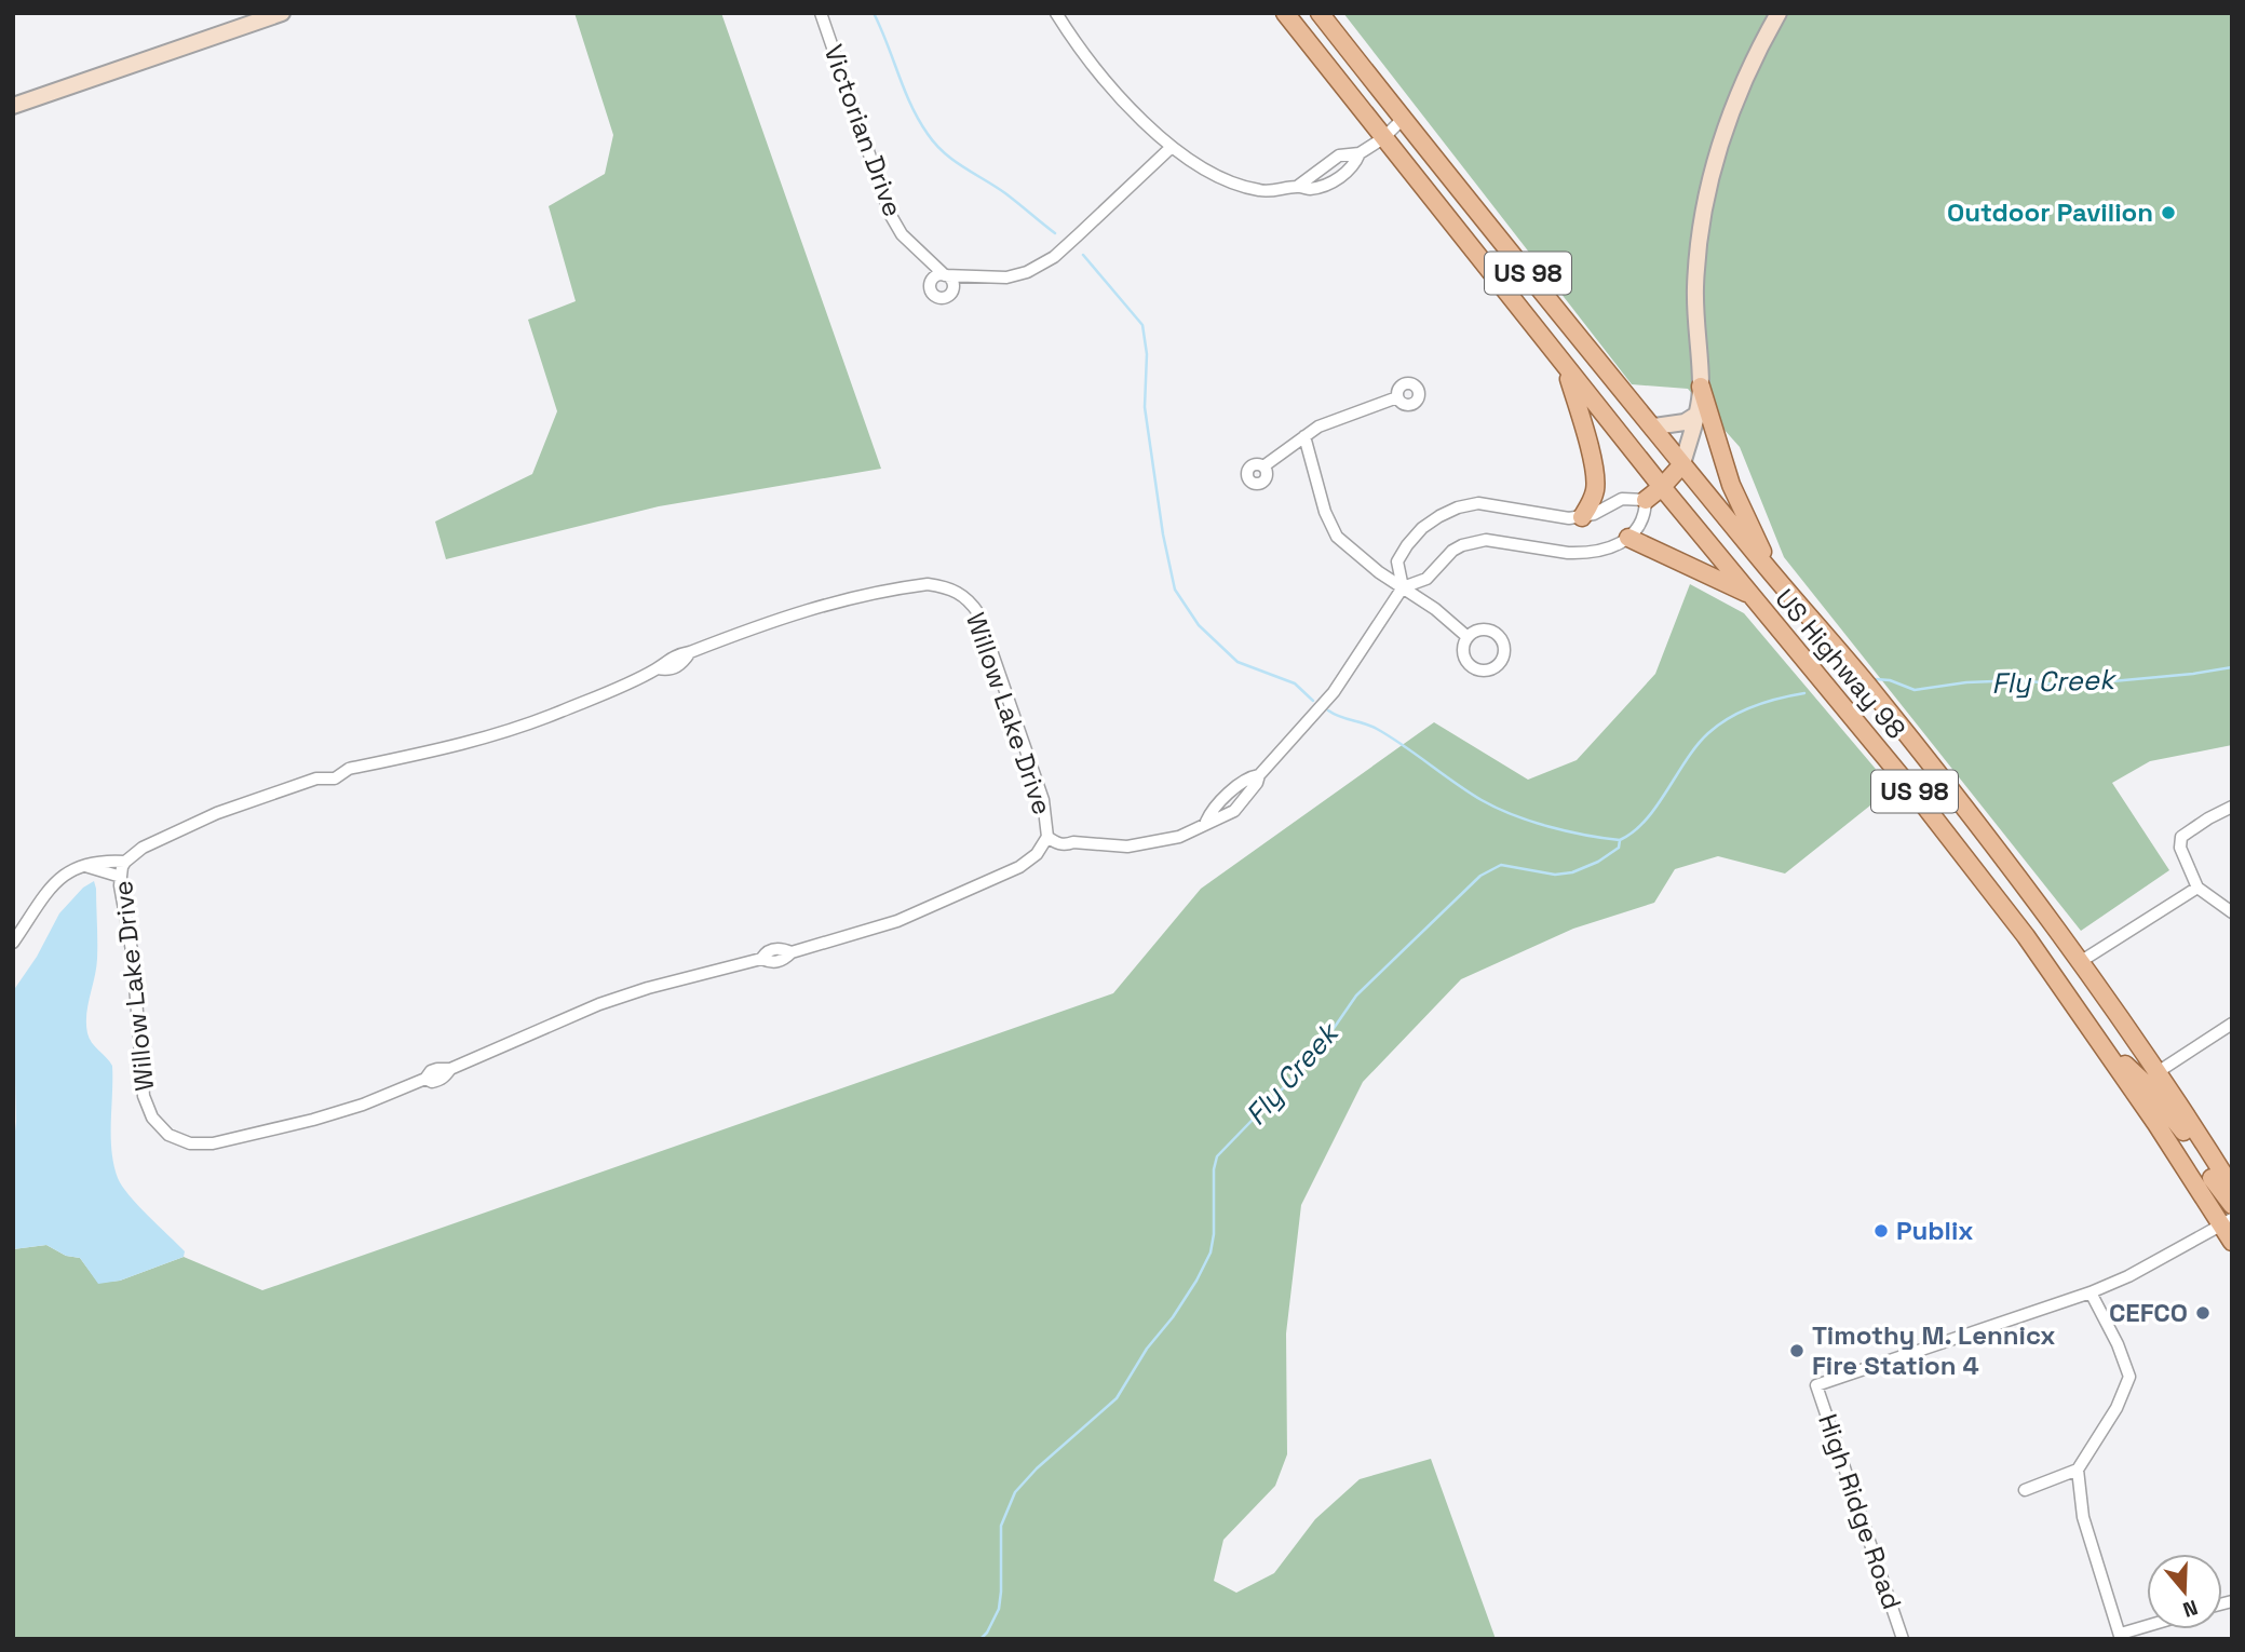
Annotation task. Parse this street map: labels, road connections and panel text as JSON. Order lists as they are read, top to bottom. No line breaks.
{"streets":{"main road":["US 98","US Highway 98"],"street":["Victorian Drive","Willow Lake Drive","High Ridge Road"]},"crossings":[["US 98","US Highway 98"]],"water":["Fly Creek"],"places":["Outdoor Pavilion","Publix","CEFCO","Timothy M. Lennicx Fire Station 4"],"north":"bottom"}
